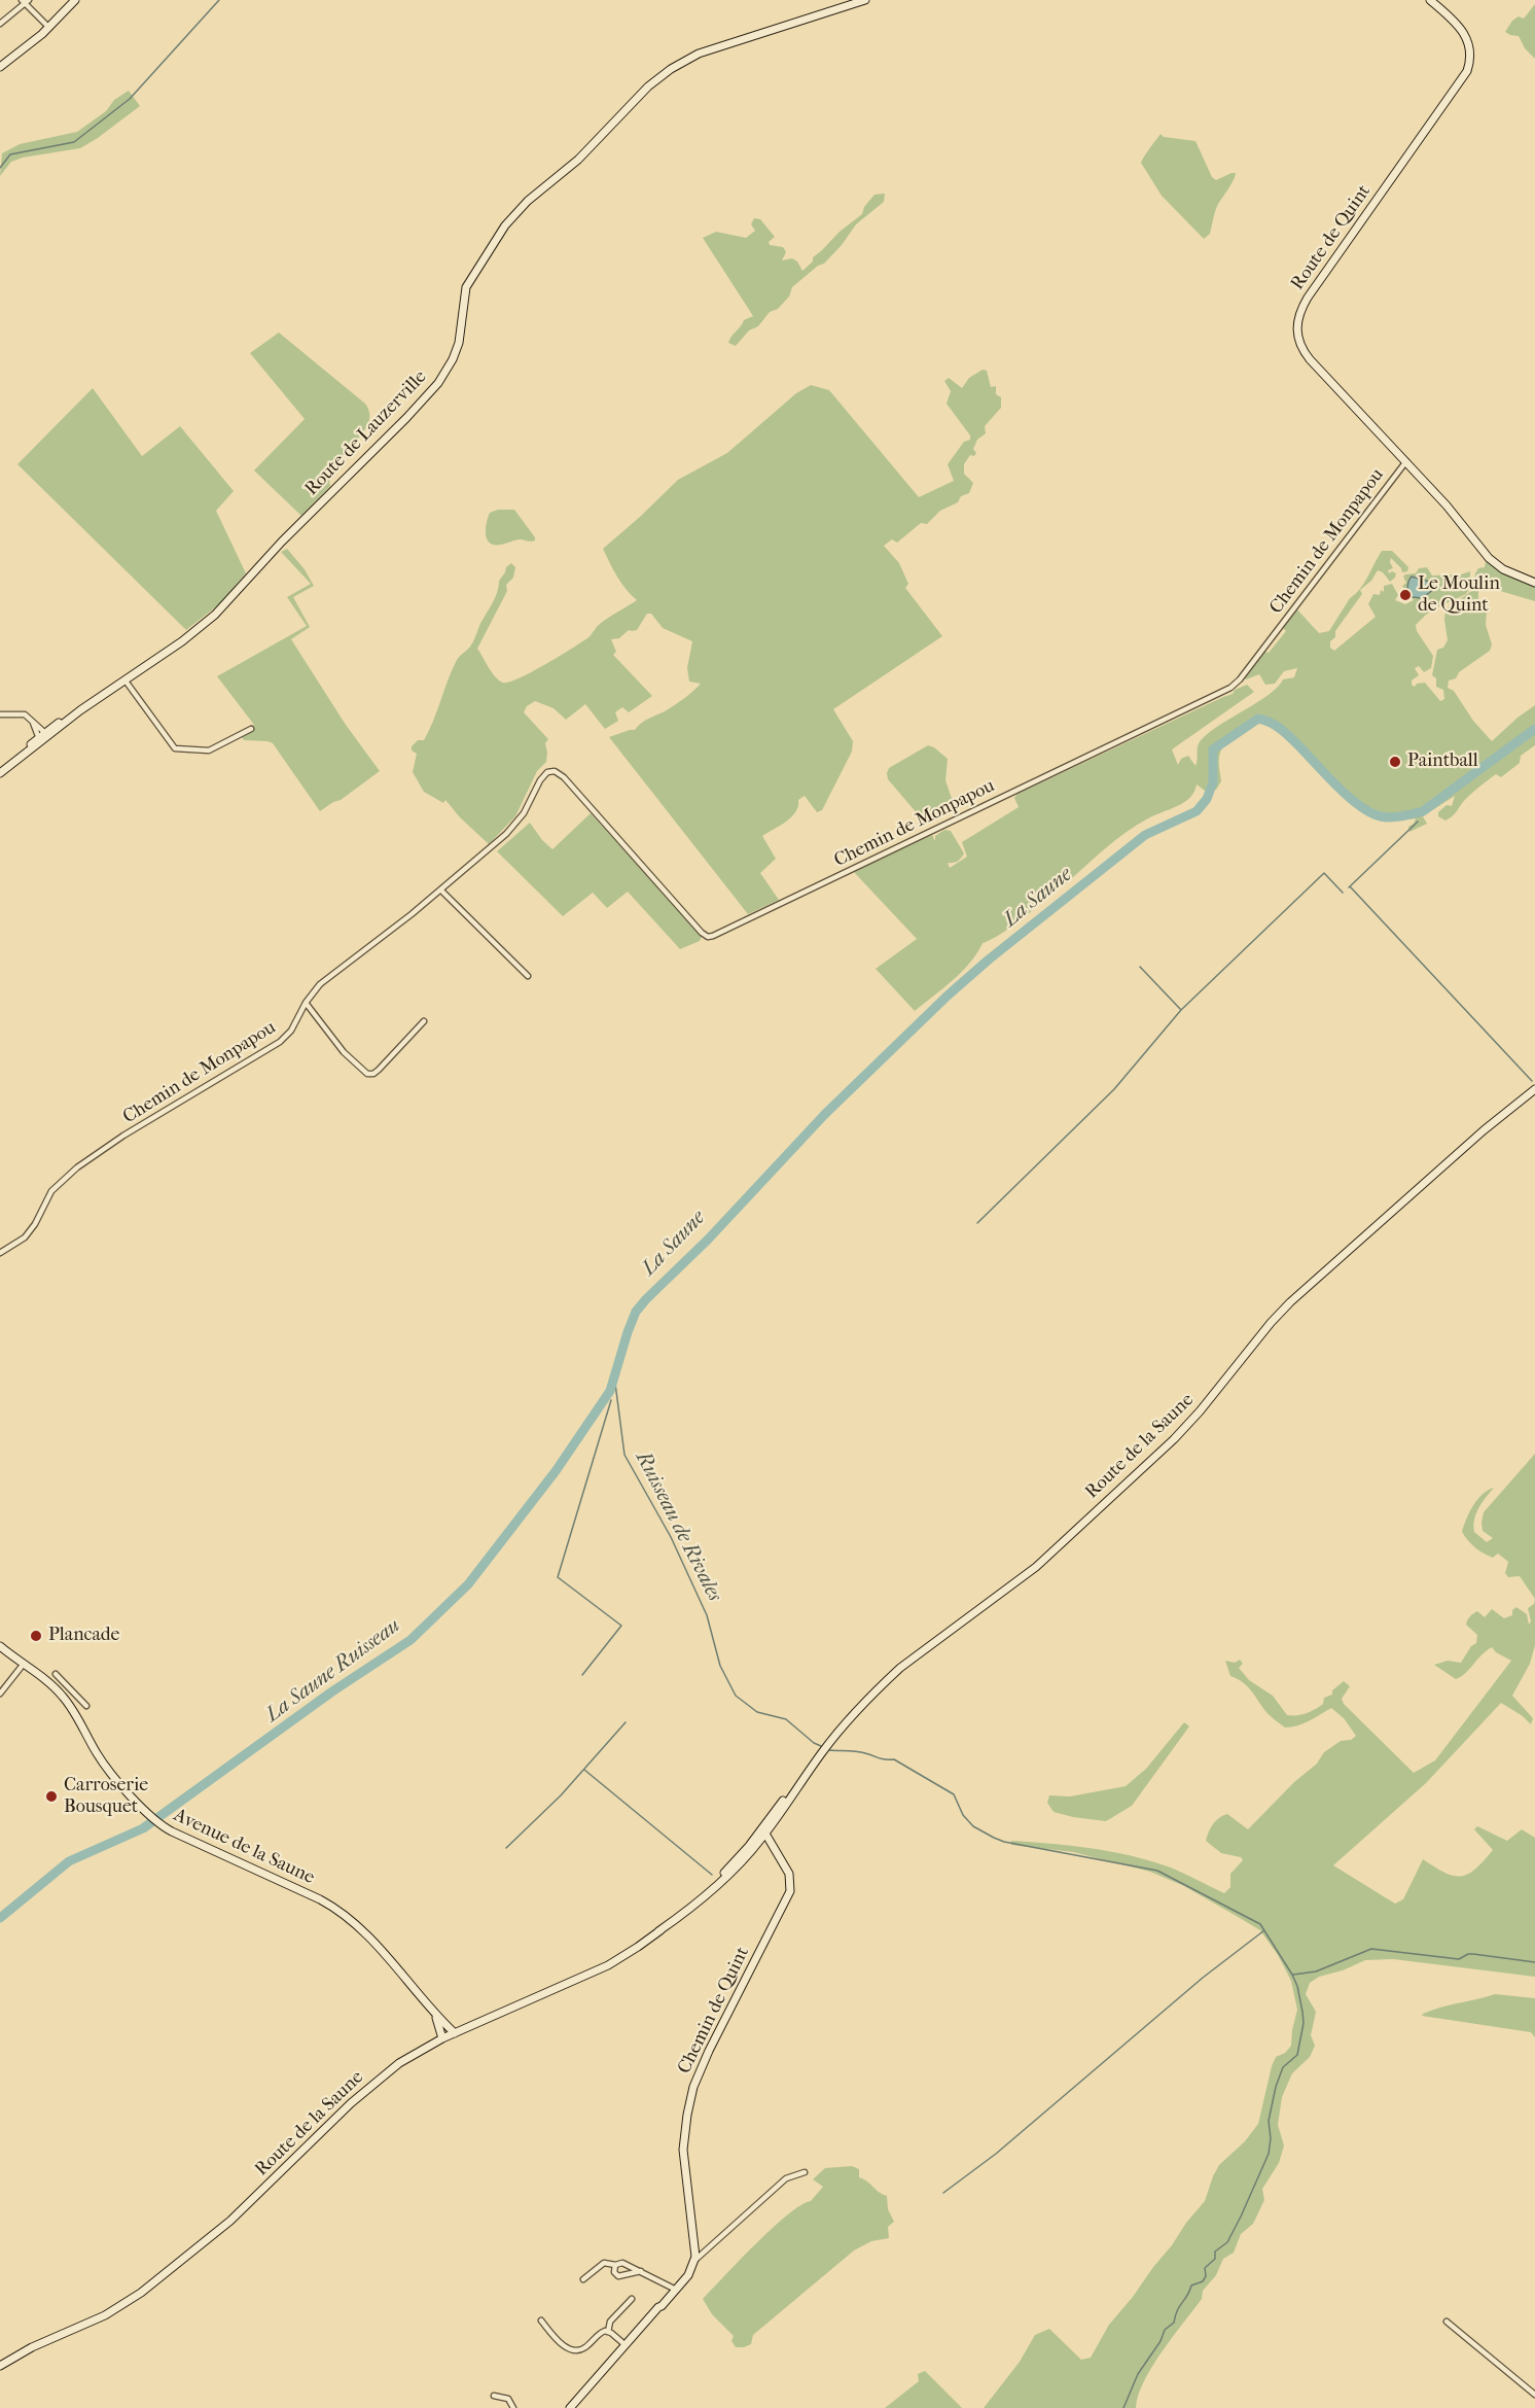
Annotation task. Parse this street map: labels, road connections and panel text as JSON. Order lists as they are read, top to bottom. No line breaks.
{"streets":{"street":["Route de Quint","Route de Lauzerville","Chemin de Monpapou","Route de la Saune","Avenue de la Saune","Chemin de Quint"]},"crossings":[["Route de Quint","Chemin de Monpapou"],["Route de la Saune","Avenue de la Saune"],["Route de la Saune","Chemin de Quint"]],"water":["La Saune","Ruisseau de Rivales","La Saune Ruisseau"],"places":["Le Moulin de Quint","Paintball","Plancade","Carroserie Bousquet"]}
